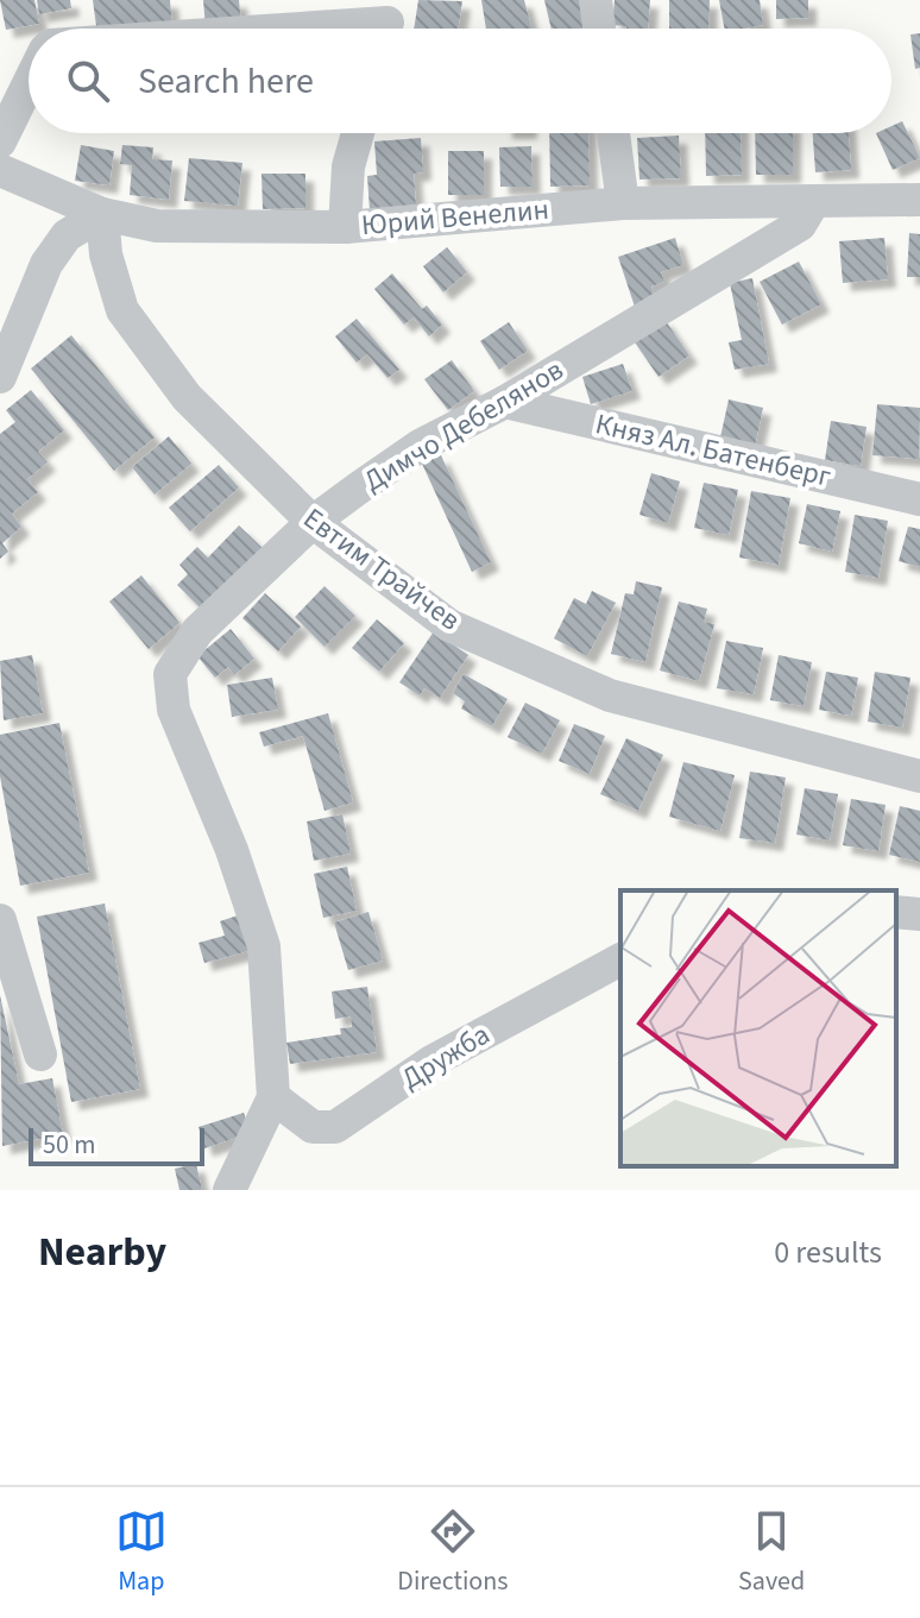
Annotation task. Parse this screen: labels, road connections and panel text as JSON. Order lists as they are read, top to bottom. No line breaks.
{"streets":{"street":["Юрий Венелин","Димчо Дебелянов","Княз Ал. Батенберг","Евтим Трайчев","Дружба"]},"crossings":[["Юрий Венелин","Димчо Дебелянов"],["Юрий Венелин","Евтим Трайчев"],["Димчо Дебелянов","Княз Ал. Батенберг"],["Димчо Дебелянов","Евтим Трайчев"],["Димчо Дебелянов","Дружба"]],"scale_bar":"50 m","page":{"search":"Search here","scale":"50 m","heading":["Nearby","0 results"],"nav":["Map","Directions","Saved"]}}
